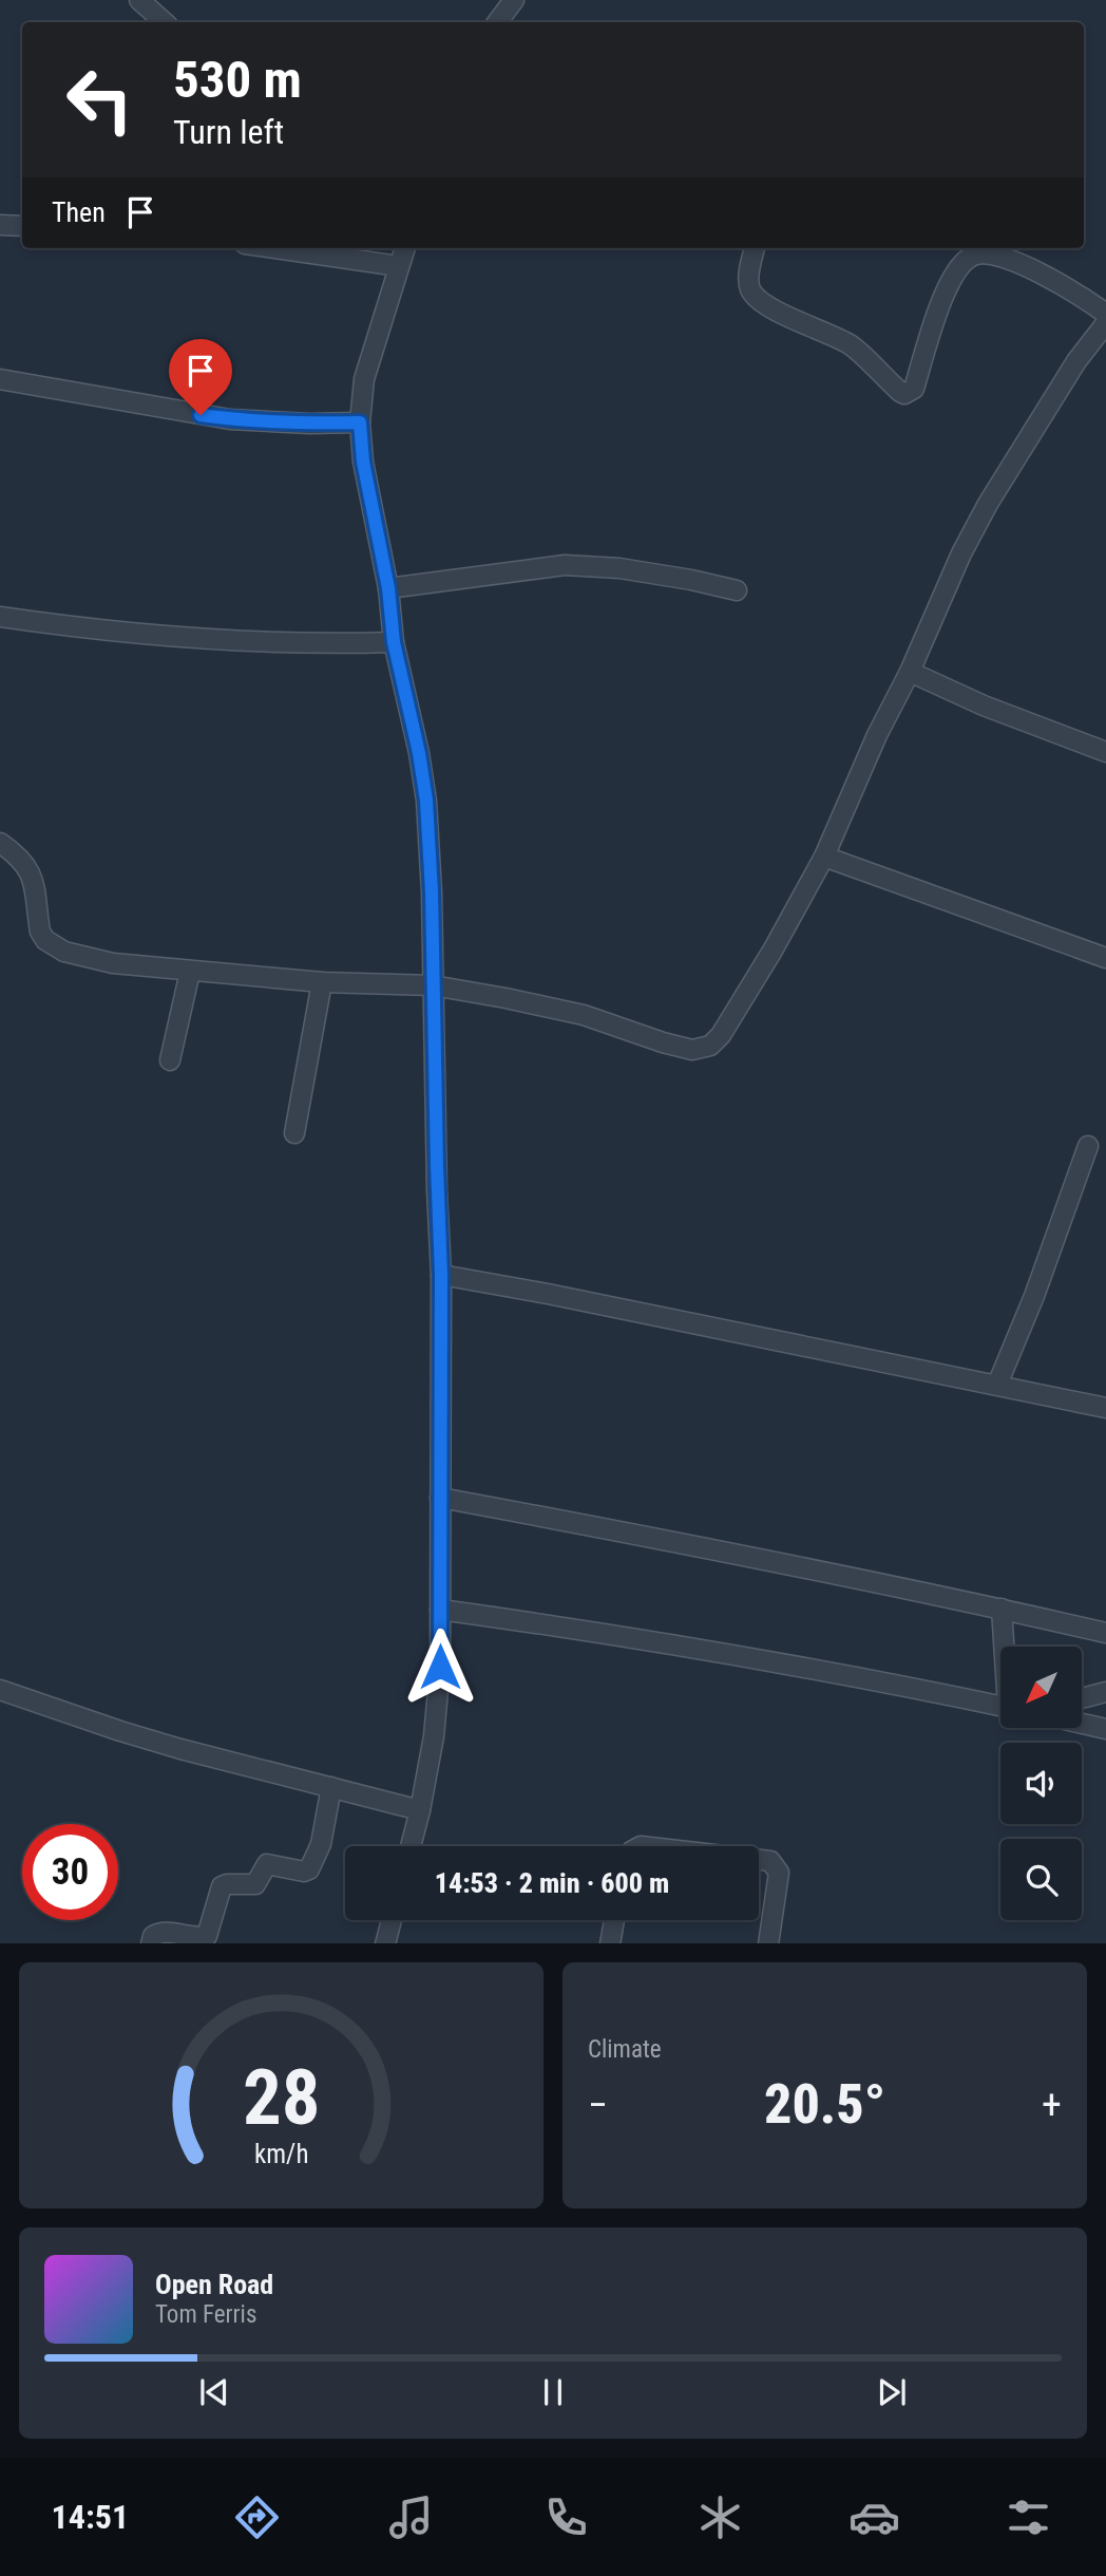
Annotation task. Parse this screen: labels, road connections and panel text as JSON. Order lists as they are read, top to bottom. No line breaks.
{"north":"bottom left","page":{"turn":["530 m","Turn left"],"then":"Then","limit":"30","trip":"14:53 · 2 min · 600 m","tile":"Climate","heat":["−","20.5°","+"],"song":["Open Road","Tom Ferris"],"tabs":"14:51","gauge":["28","km/h"]}}
